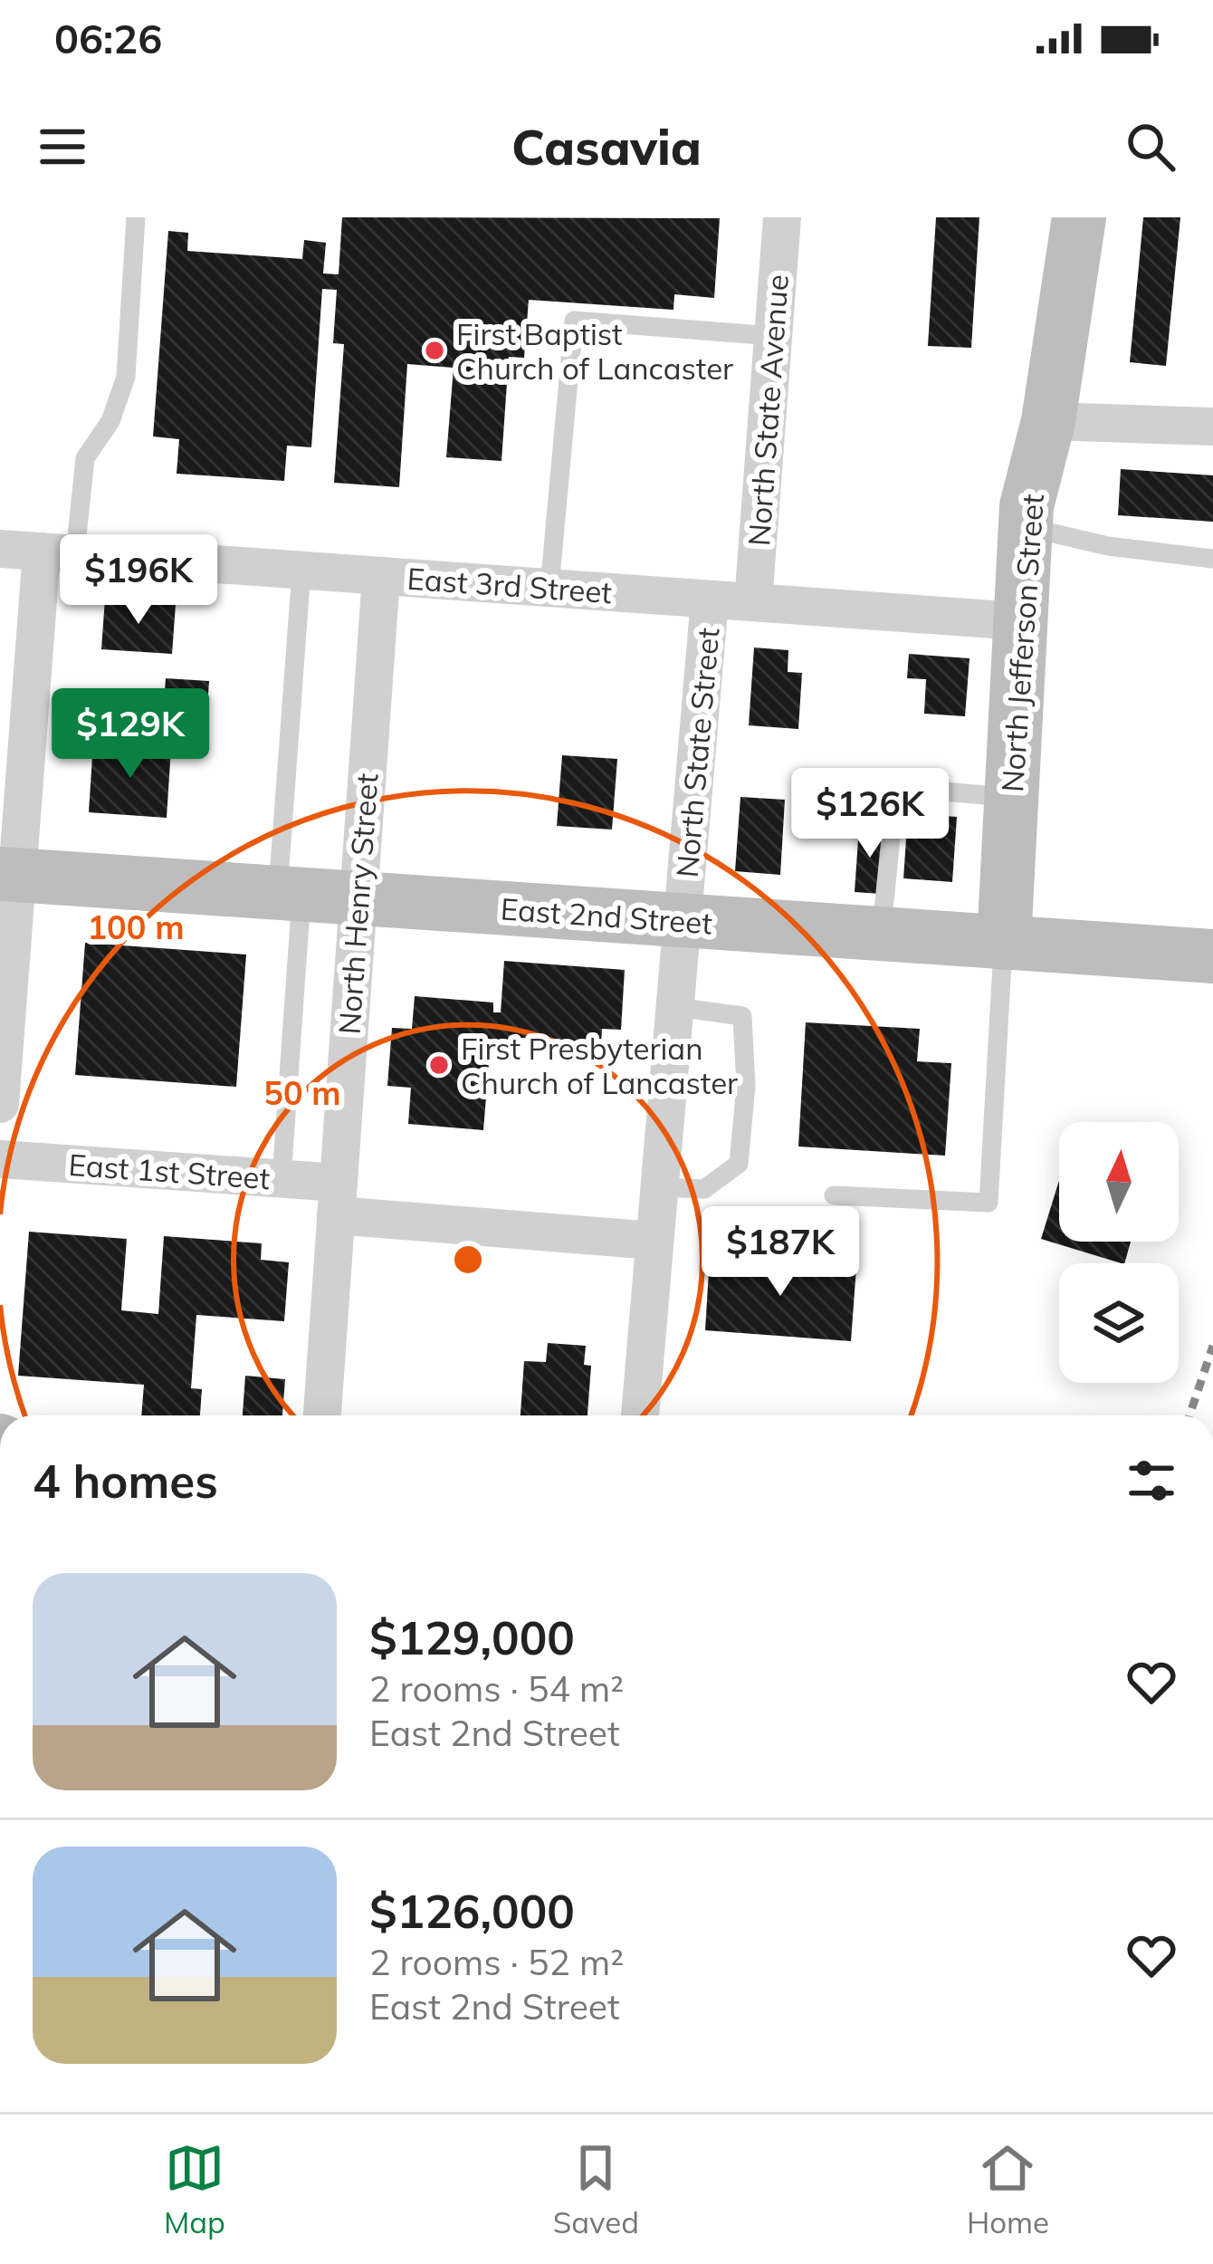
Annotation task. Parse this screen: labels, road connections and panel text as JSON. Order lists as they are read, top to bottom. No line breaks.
{"streets":{"street":["North State Avenue","East 3rd Street","North Jefferson Street","North State Street","North Henry Street","East 2nd Street","East 1st Street"]},"crossings":[["North State Avenue","East 3rd Street"],["East 3rd Street","North Jefferson Street"],["East 3rd Street","North State Street"],["East 3rd Street","North Henry Street"],["North Jefferson Street","East 2nd Street"],["North State Street","East 2nd Street"],["North State Street","East 1st Street"],["North Henry Street","East 2nd Street"],["North Henry Street","East 1st Street"]],"places":["First Baptist Church of Lancaster","First Presbyterian Church of Lancaster"],"north":"top","page":{"status":"06:26","header":"Casavia","price":["$196K","$129K","$126K","$187K"],"heading":"4 homes","list":[{"name":"$129,000","note":"2 rooms · 54 m² · East 2nd Street"},{"name":"$126,000","note":"2 rooms · 52 m² · East 2nd Street"}],"tabs":["Map","Saved","Home"]},"rings":["100 m","50 m"]}
